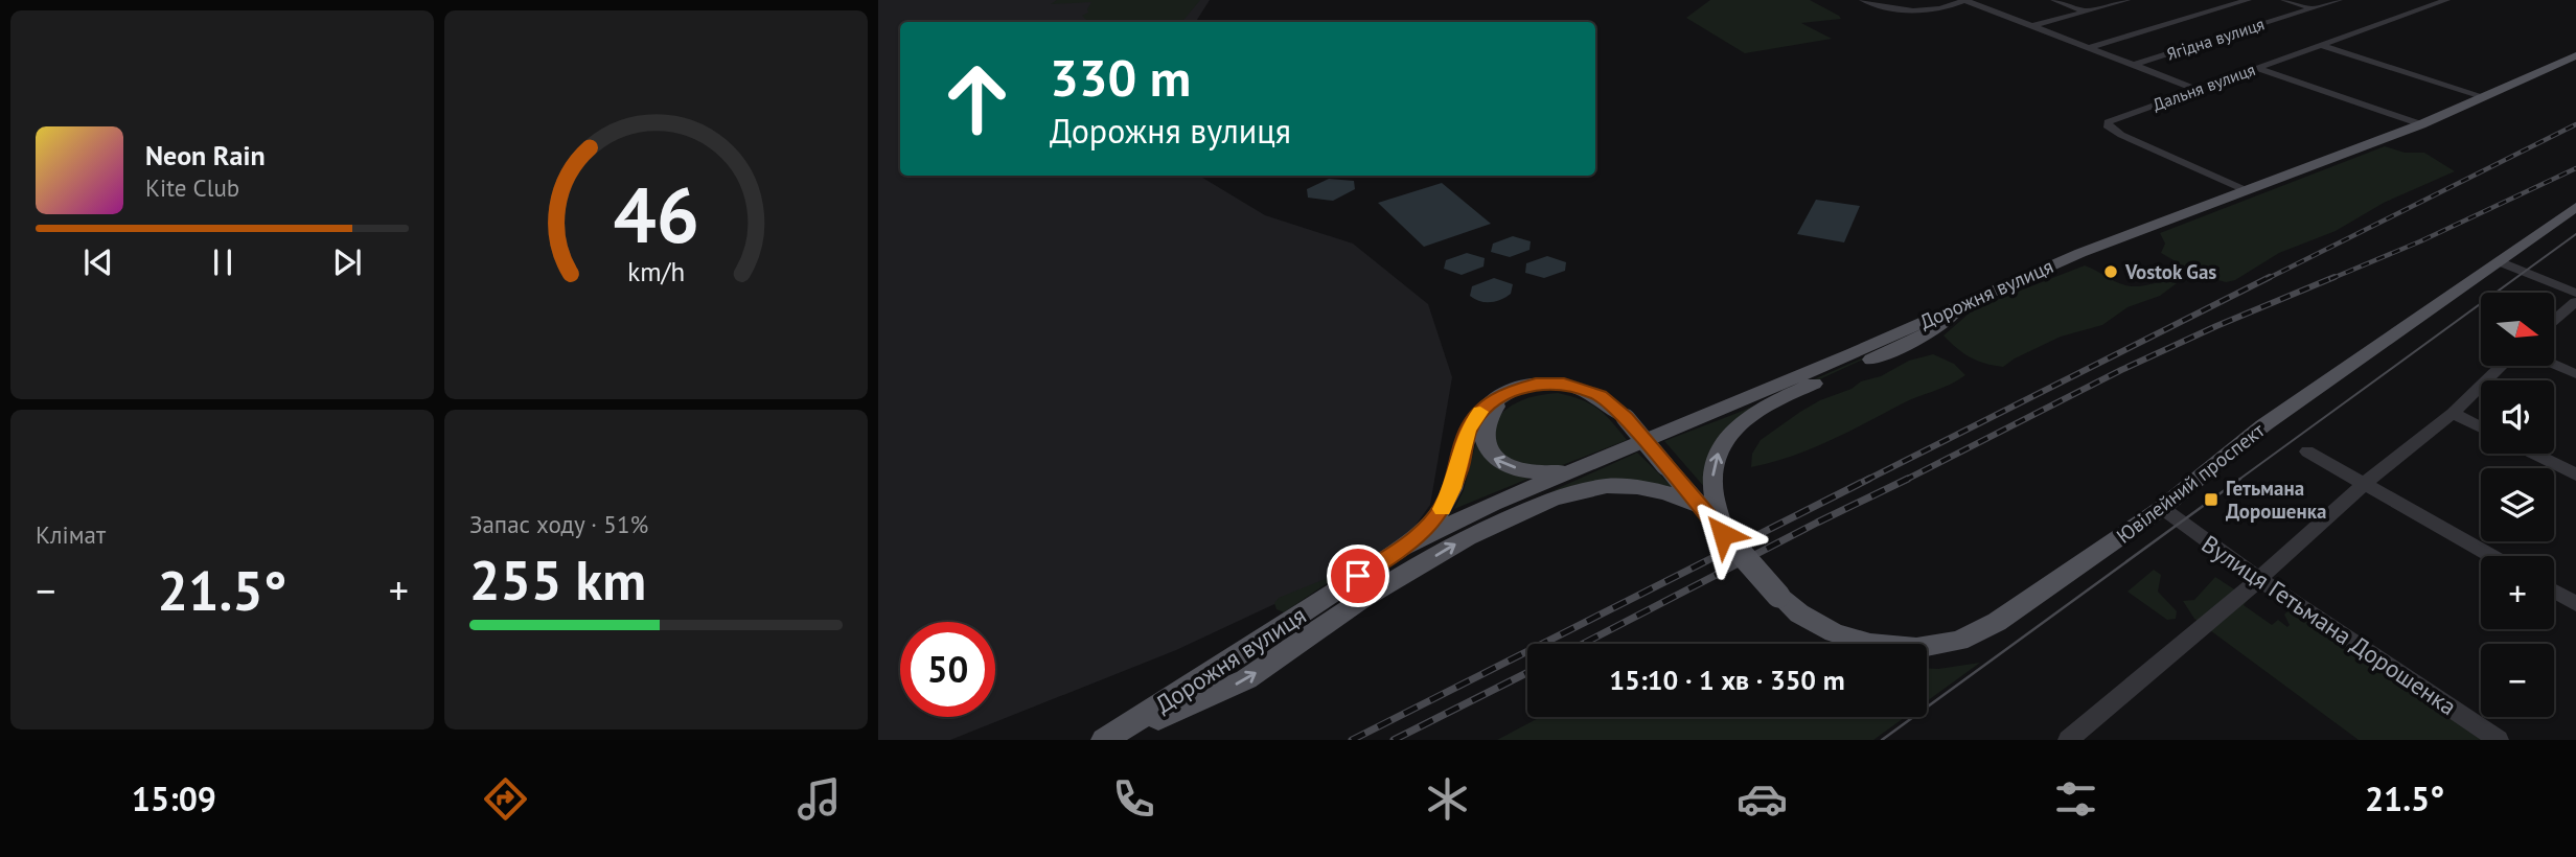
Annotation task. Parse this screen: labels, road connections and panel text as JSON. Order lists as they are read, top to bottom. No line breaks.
{"streets":{"main road":["Дорожня вулиця","Ювілейний проспект"],"street":["Ягідна вулиця","Дальня вулиця","Вулиця Гетьмана Дорошенка"]},"crossings":[["Дальня вулиця","Дорожня вулиця"],["Ювілейний проспект","Вулиця Гетьмана Дорошенка"]],"places":{"other":["Vostok Gas"],"transit":["Гетьмана Дорошенка"]},"north":"right","page":{"turn":["330 m","Дорожня вулиця"],"song":["Neon Rain","Kite Club"],"map_buttons":["+","−"],"tile":["Клімат",["Запас ходу · 51%","255 km"]],"heat":["−","21.5°","+"],"limit":"50","trip":"15:10 · 1 хв · 350 m","tabs":["15:09","21.5°"],"gauge":["46","km/h"]}}
